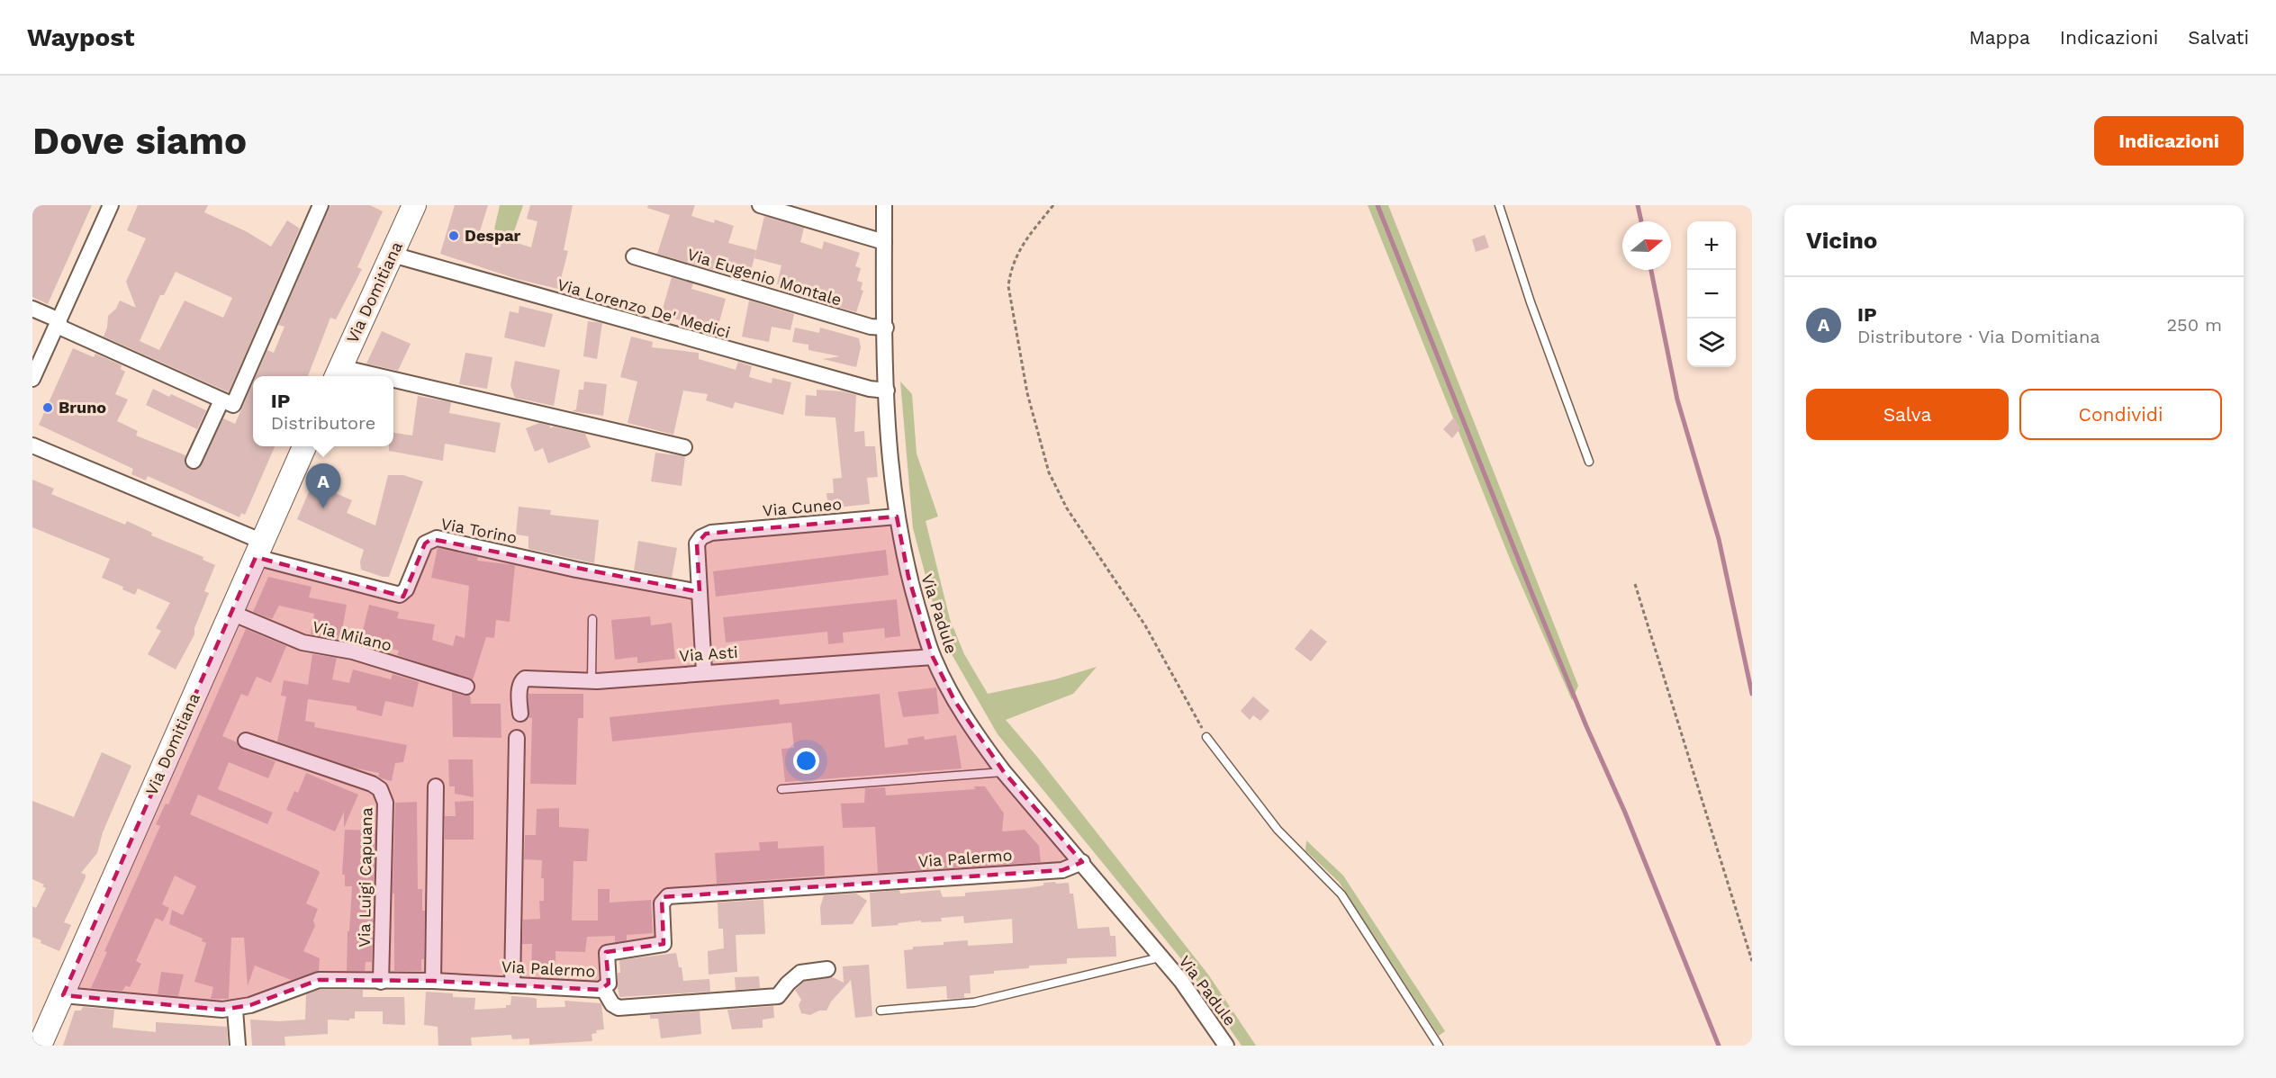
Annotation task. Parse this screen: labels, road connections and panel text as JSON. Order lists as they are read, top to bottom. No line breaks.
{"streets":{"main road":["Via Domitiana"],"street":["Via Eugenio Montale","Via Lorenzo De' Medici","Via Cuneo","Via Torino","Via Padule","Via Milano","Via Asti","Via Palermo","Via Luigi Capuana"]},"crossings":[["Via Eugenio Montale","Via Padule"],["Via Domitiana","Via Lorenzo De' Medici"],["Via Domitiana","Via Torino"],["Via Domitiana","Via Milano"],["Via Domitiana","Via Palermo"],["Via Lorenzo De' Medici","Via Padule"],["Via Cuneo","Via Torino"],["Via Cuneo","Via Padule"],["Via Padule","Via Asti"],["Via Padule","Via Palermo"],["Via Palermo","Via Luigi Capuana"]],"places":["Despar","Bruno"],"north":"right","page":{"header":"Waypost","nav":["Mappa","Indicazioni","Salvati"],"buttons":["Indicazioni",["Salva","Condividi"]],"title":"Dove siamo","heading":"Vicino","map_buttons":["+","−"],"list":[{"mark":"A","name":"IP","note":"Distributore · Via Domitiana","value":"250 m"}],"popup":["IP","Distributore"],"pins":"A"}}
